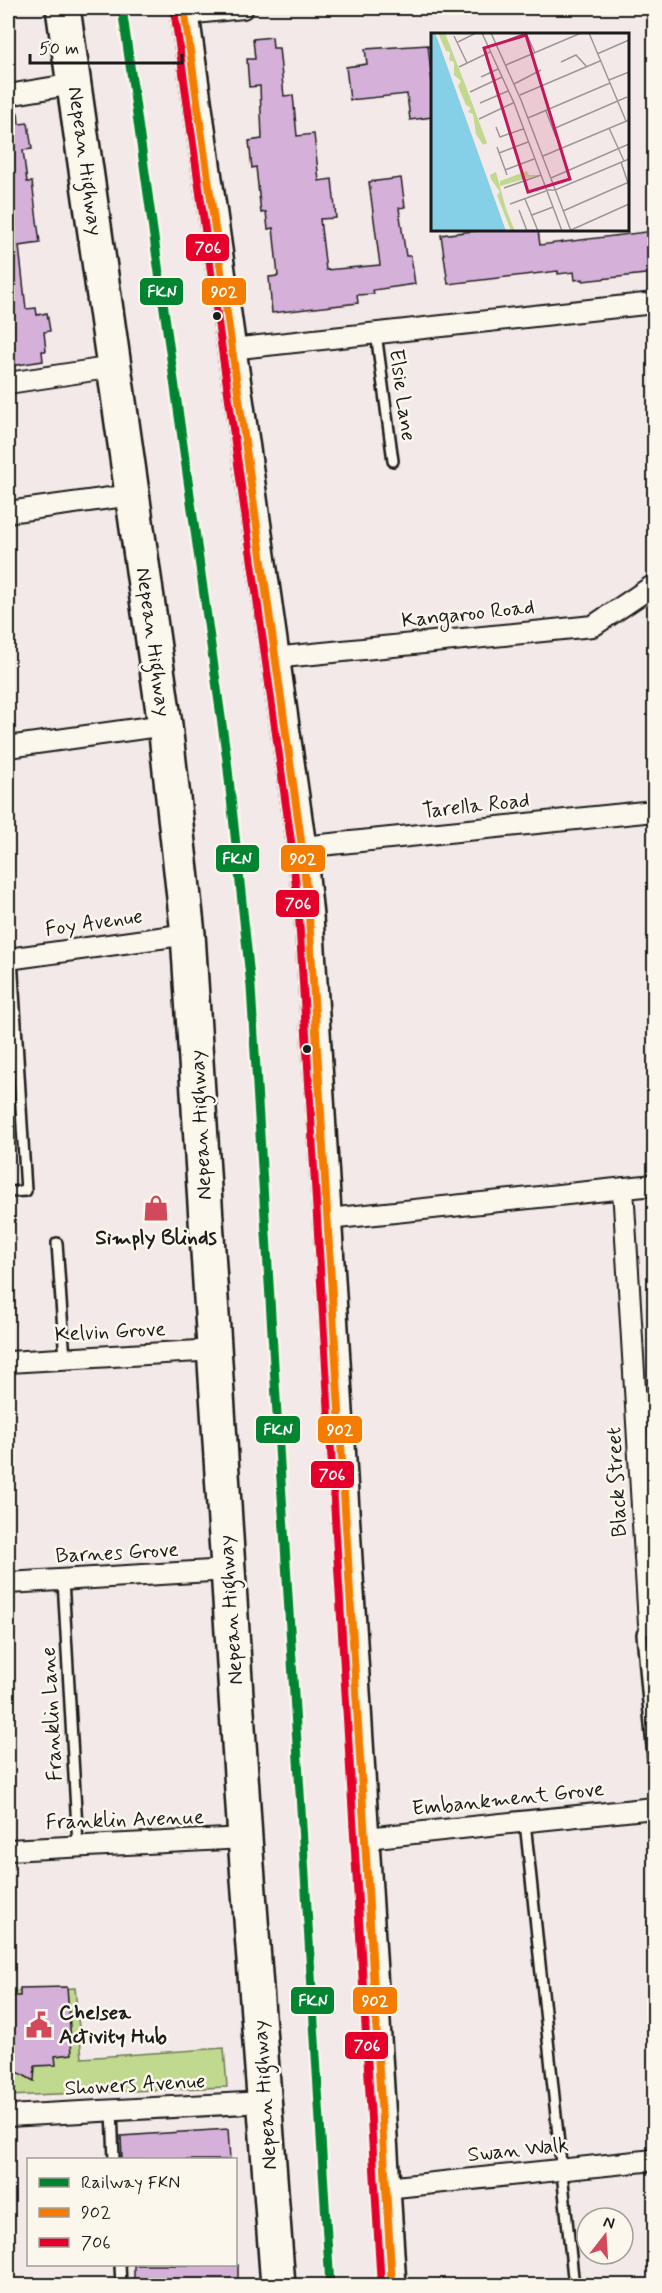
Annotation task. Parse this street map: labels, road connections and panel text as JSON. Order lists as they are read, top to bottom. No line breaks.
{"streets":{"highway":["Nepean Highway"],"street":["Kangaroo Road","Tarella Road","Foy Avenue","Kelvin Grove","Black Street","Barnes Grove","Embankment Grove","Franklin Avenue","Showers Avenue","Swan Walk"],"lane":["Elsie Lane","Franklin Lane"]},"crossings":[["Nepean Highway","Foy Avenue"],["Nepean Highway","Kelvin Grove"],["Nepean Highway","Barnes Grove"],["Nepean Highway","Franklin Avenue"],["Nepean Highway","Showers Avenue"],["Barnes Grove","Franklin Lane"],["Franklin Lane","Franklin Avenue"]],"places":{"shop":["Simply Blinds"],"public building":["Chelsea Activity Hub"]},"lines":["rail line FKN","transit line 902","transit line 706"],"legend":["Railway FKN","902","706"],"scale_bar":"50 m","north":"top"}
